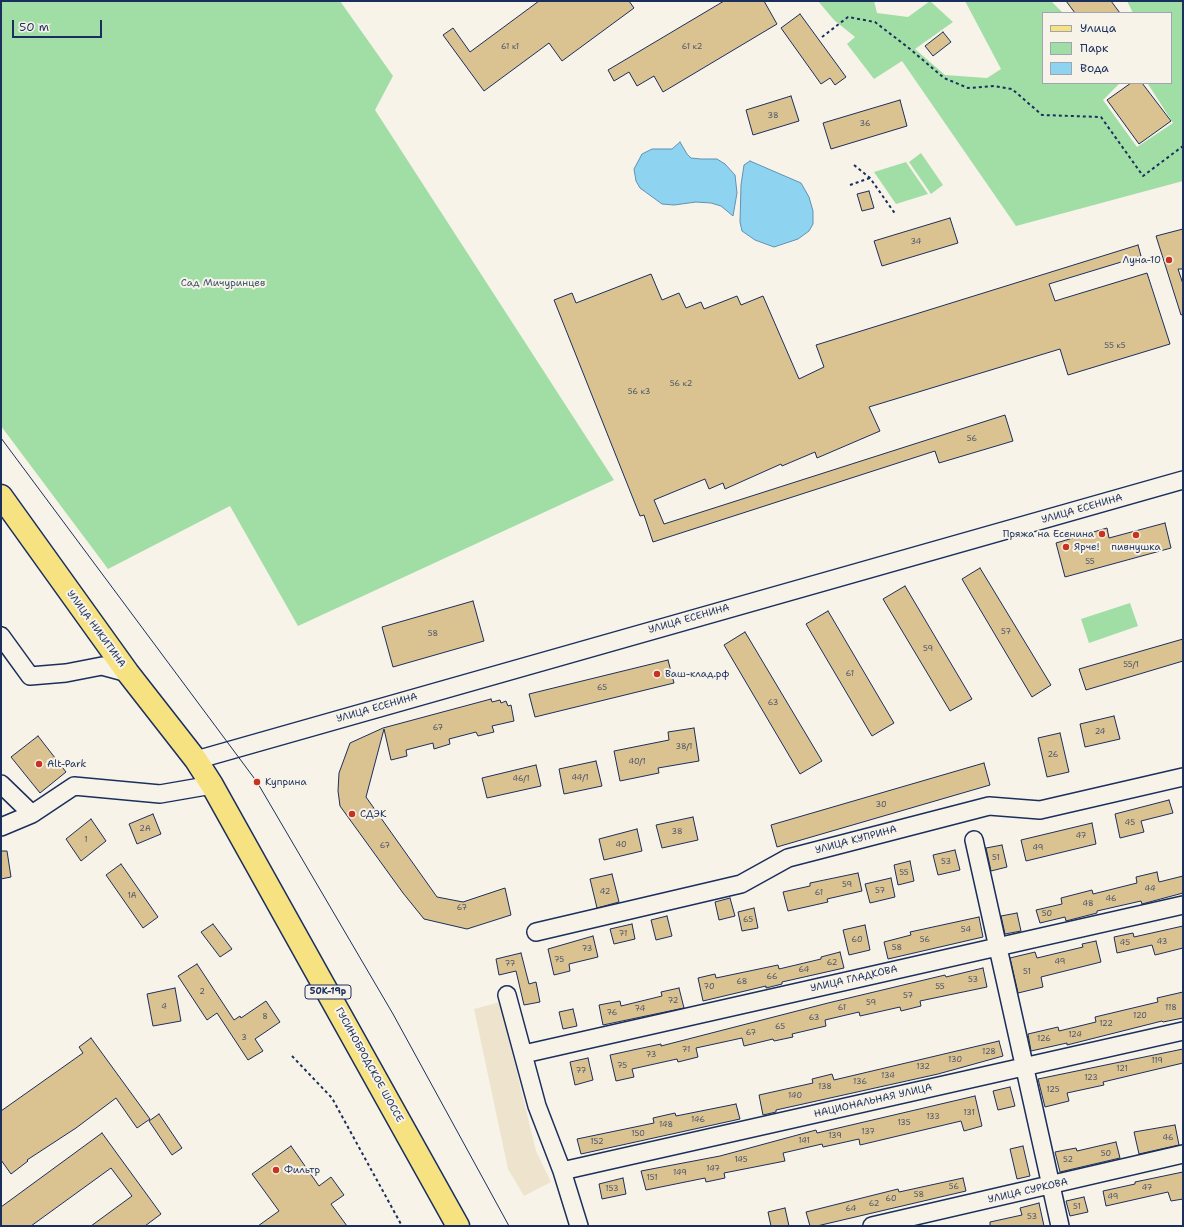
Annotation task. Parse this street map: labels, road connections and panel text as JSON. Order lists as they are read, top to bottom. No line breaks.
{"streets":{"main road":["УЛИЦА НИКИТИНА","50К-19р","ГУСИНОБРОДСКОЕ ШОССЕ"],"street":["УЛИЦА ЕСЕНИНА","УЛИЦА КУПРИНА","УЛИЦА ГЛАДКОВА","НАЦИОНАЛЬНАЯ УЛИЦА","УЛИЦА СУРКОВА"]},"crossings":[["УЛИЦА ЕСЕНИНА","УЛИЦА НИКИТИНА"],["УЛИЦА ЕСЕНИНА","ГУСИНОБРОДСКОЕ ШОССЕ"],["УЛИЦА НИКИТИНА","ГУСИНОБРОДСКОЕ ШОССЕ"]],"parks":["Сад Мичуринцев"],"places":["Луна-10","Пряжа на Есенина","пивнушка","Ярче!","Ваш-клад.рф","Alt-Park","Куприна","СДЭК","Фильтр"],"house_numbers":["61 к1","61 к2","38","36","34","55 к5","56 к2","56 к3","56","55","57","58","59","55/1","61","65","63","67","24","38/1","26","40/1","44/1","46/1","30","45","2А","38","47","1","40","67","49","51","53","55","59","44","57","42","61","1А","46","48","67","50","65","54","71","60","56","43","45","58","73","75","49","62","77","64","51","66","53","68","70","55","2","57","72","59","4","61","118","74","76","120","8","63","122","65","67","124","3","126","71","128","73","130","119","75","132","121","77","134","123","136","138","125","140","131","133","146","135","148","137","150","139","46","141","152","50","145","52","147","149","151","56","47","153","58","49","60","62","51","64","53"],"legend":["Улица","Парк","Вода"],"scale_bar":"50 m"}
